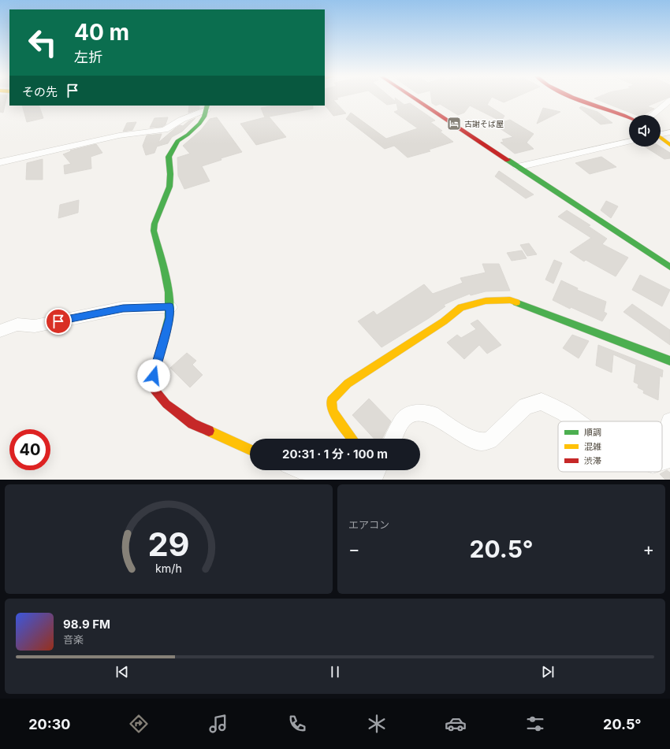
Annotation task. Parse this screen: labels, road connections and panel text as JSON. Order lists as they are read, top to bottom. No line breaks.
{"places":{"hotel":["古謝そば屋"]},"legend":["順調","混雑","渋滞"],"page":{"turn":["40 m","左折"],"then":"その先","limit":"40","trip":"20:31 · 1 分 · 100 m","tile":"エアコン","heat":["−","20.5°","+"],"song":["98.9 FM","音楽"],"tabs":["20:30","20.5°"],"gauge":["29","km/h"]}}
